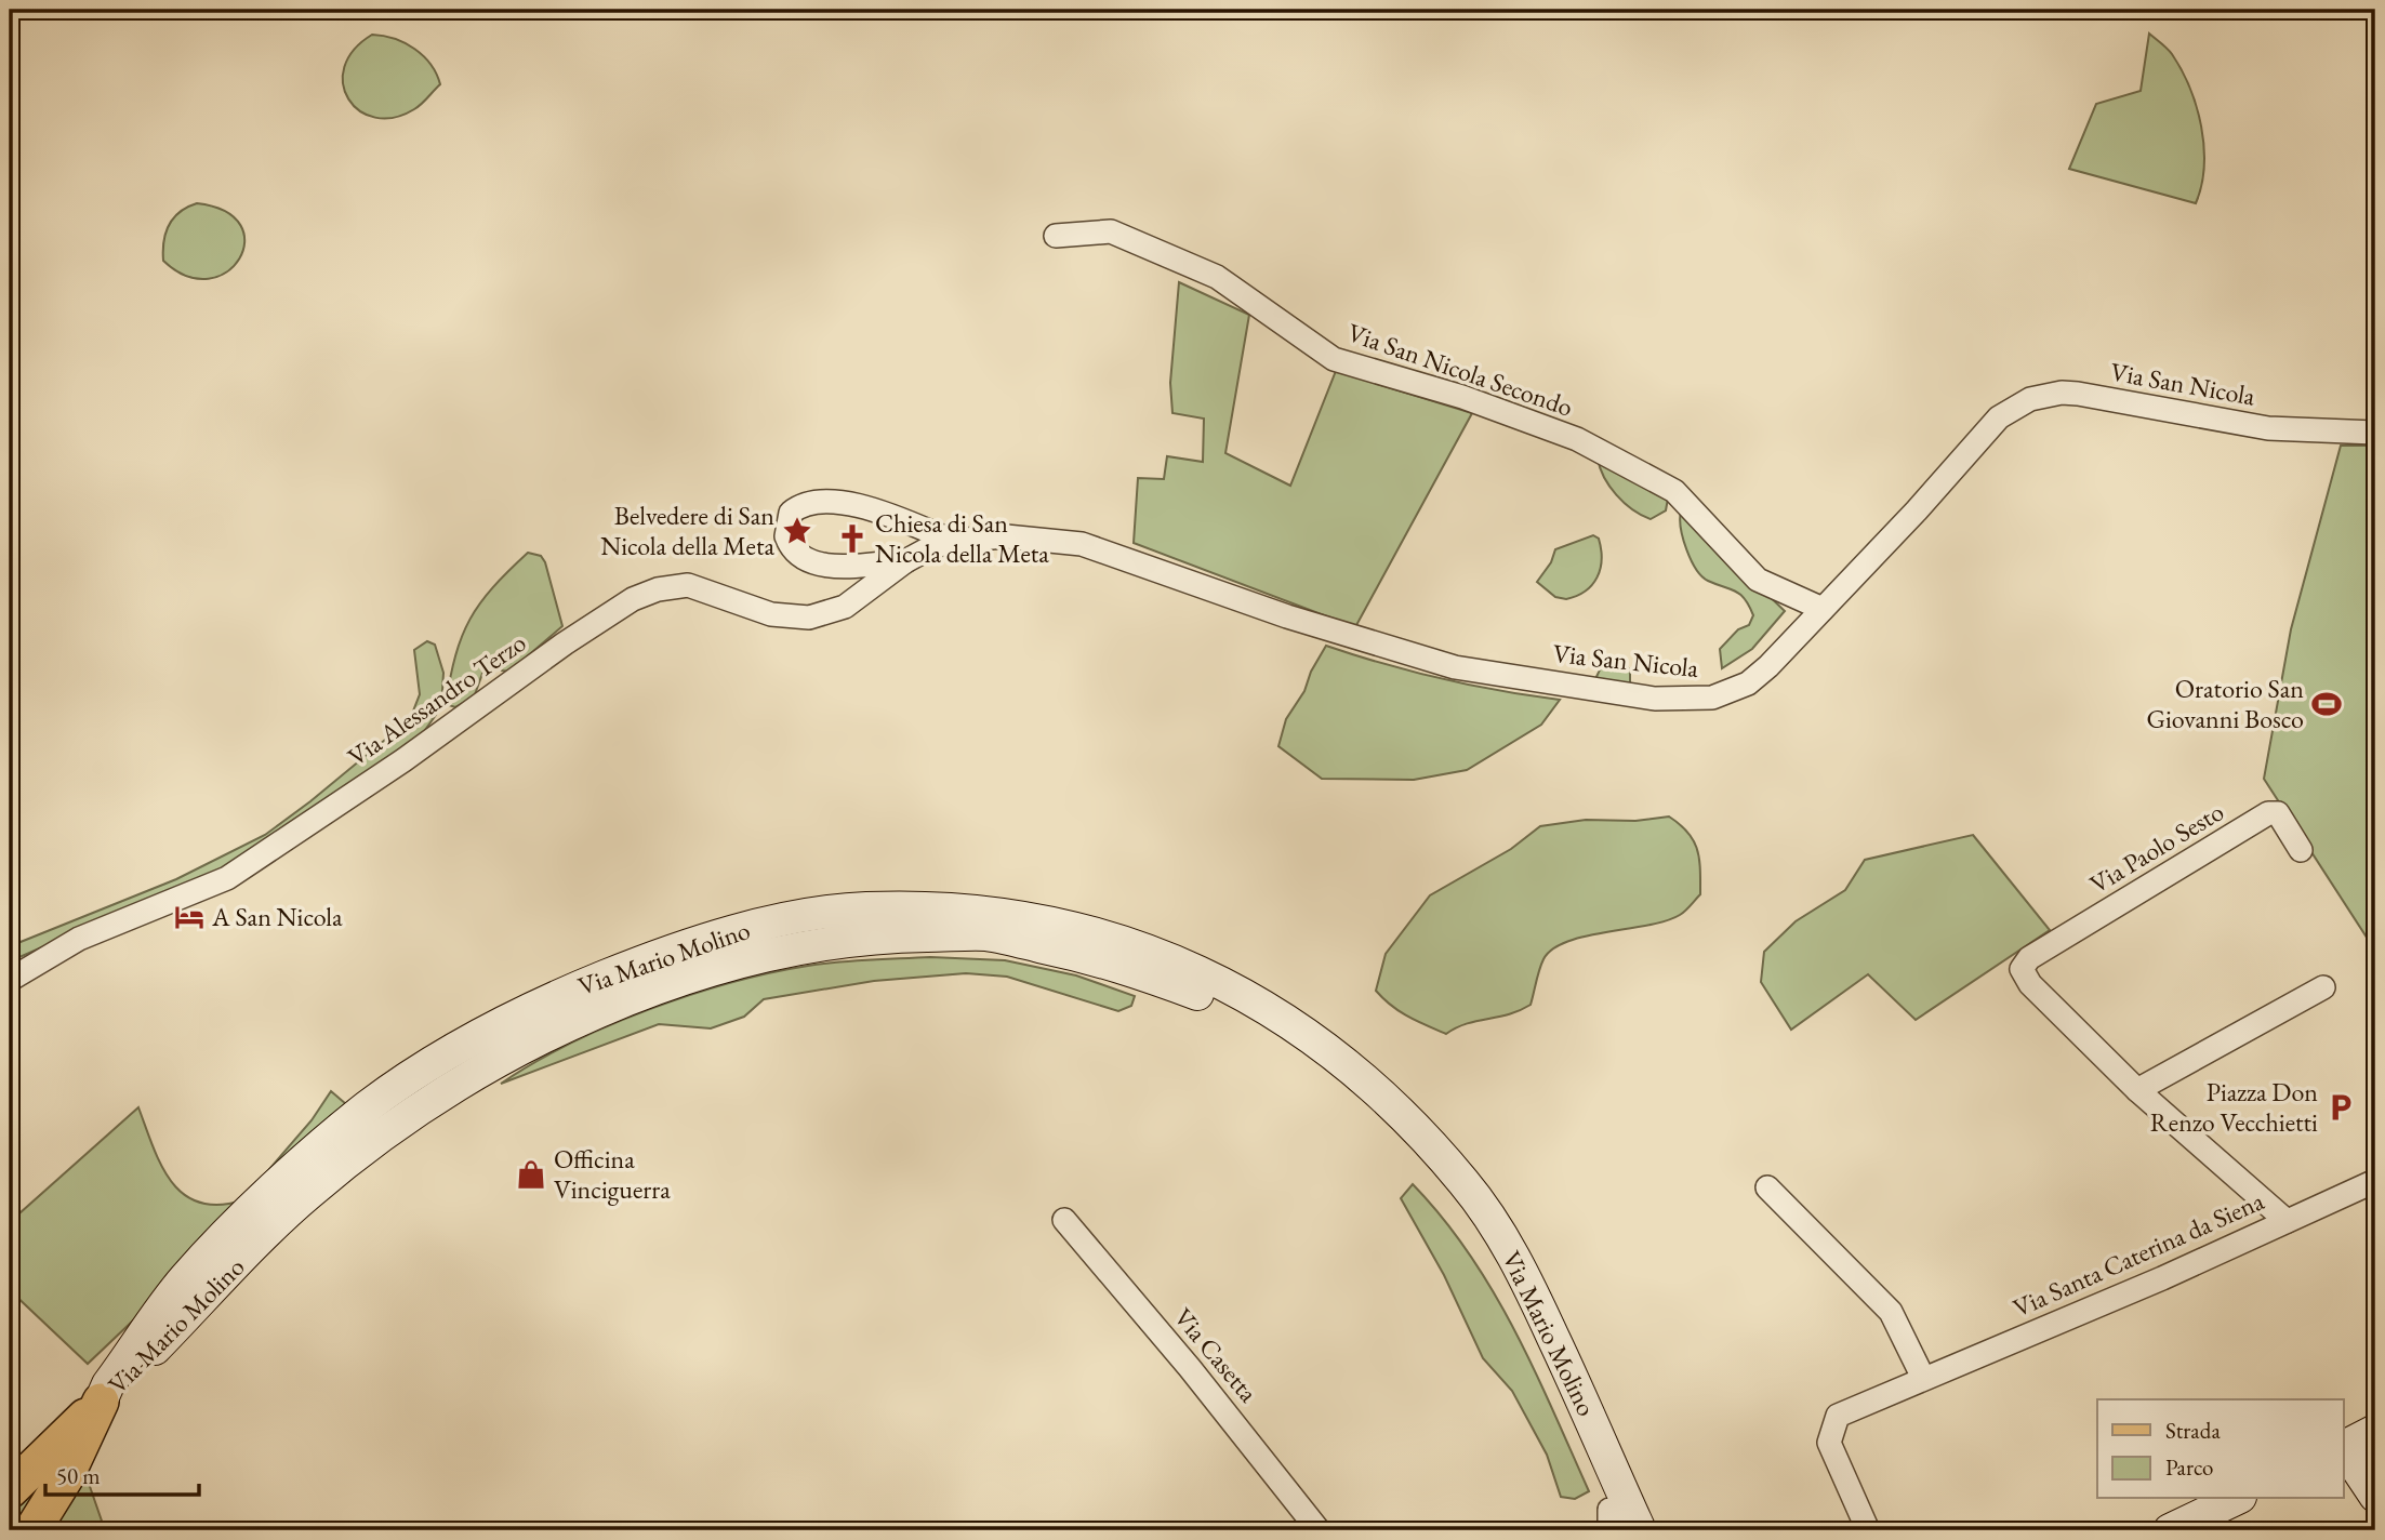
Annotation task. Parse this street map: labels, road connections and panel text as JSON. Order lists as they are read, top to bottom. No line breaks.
{"streets":{"main road":["Via Mario Molino"],"street":["Via San Nicola Secondo","Via San Nicola","Via Alessandro Terzo","Via Paolo Sesto","Via Santa Caterina da Siena","Via Casetta"]},"crossings":[["Via San Nicola Secondo","Via San Nicola"],["Via San Nicola","Via Alessandro Terzo"]],"places":{"place":["Belvedere di San Nicola della Meta"],"church":["Chiesa di San Nicola della Meta"],"sports":["Oratorio San Giovanni Bosco"],"hotel":["A San Nicola"],"parking":["Piazza Don Renzo Vecchietti"],"shop":["Officina Vinciguerra"]},"legend":["Strada","Parco"],"scale_bar":"50 m"}
